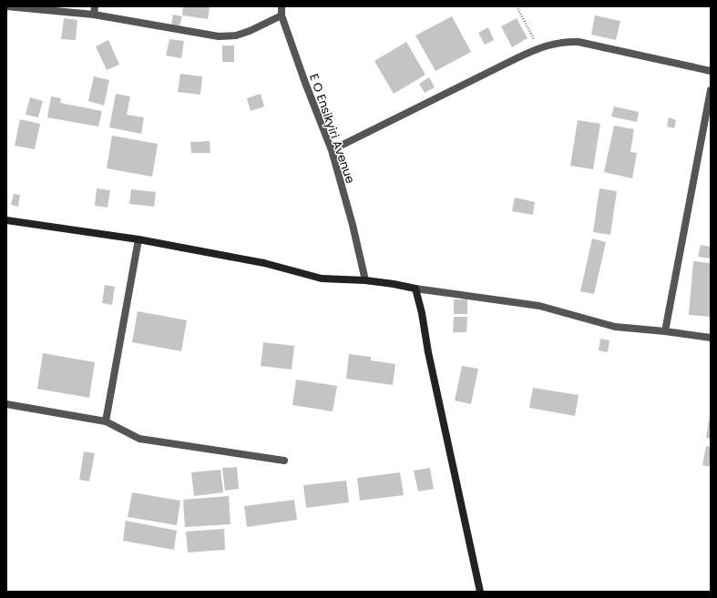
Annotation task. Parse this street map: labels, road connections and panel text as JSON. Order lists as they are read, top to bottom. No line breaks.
{"streets":{"street":["E O Ensikyiri Avenue"]}}
